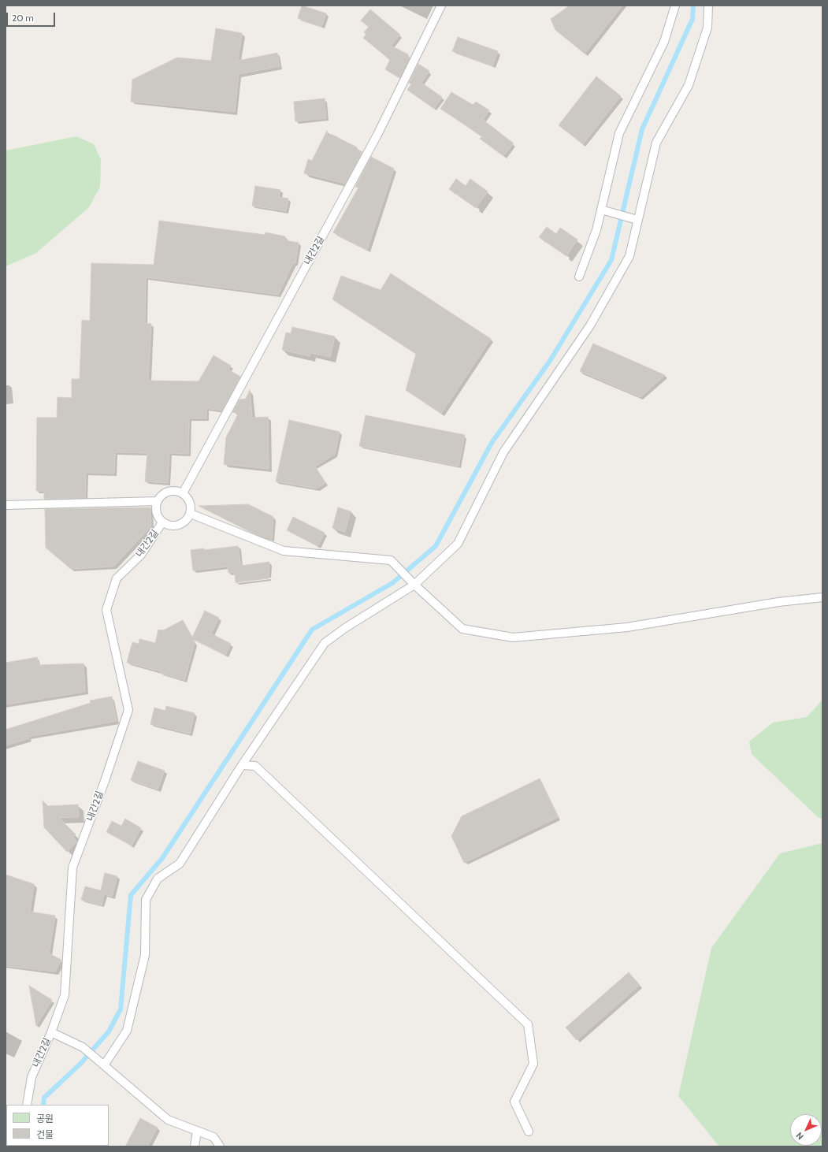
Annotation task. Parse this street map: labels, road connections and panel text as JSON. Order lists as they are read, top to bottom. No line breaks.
{"streets":{"lane":["내간2길"]},"legend":["공원","건물"],"scale_bar":"20 m","north":"bottom left"}
